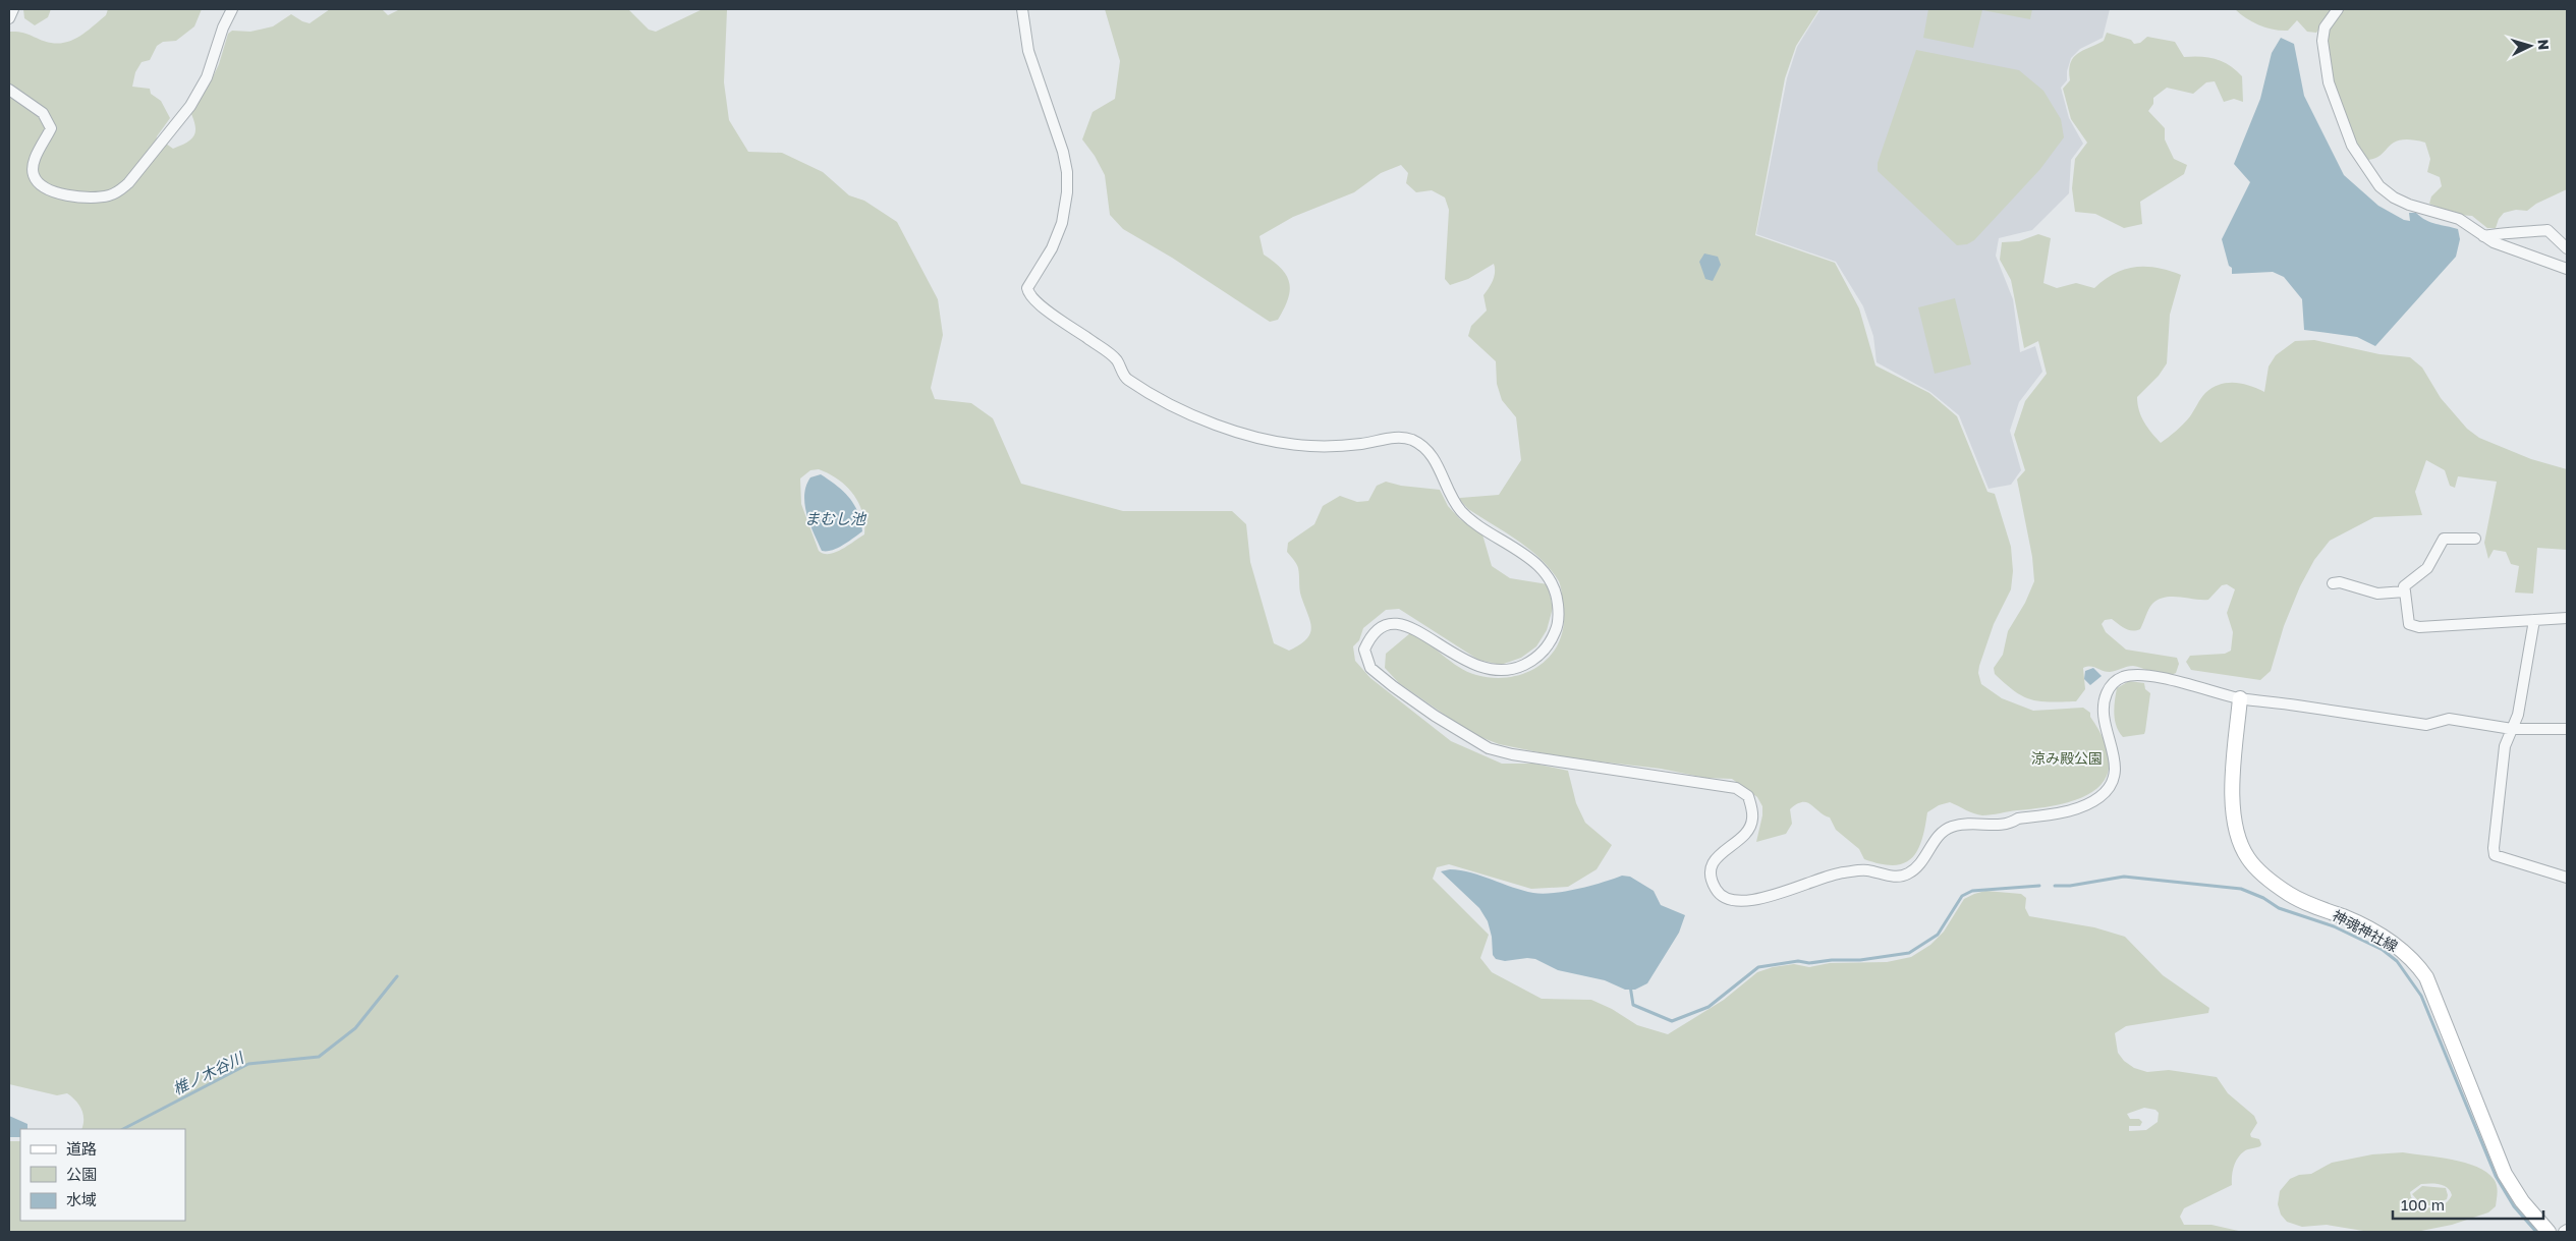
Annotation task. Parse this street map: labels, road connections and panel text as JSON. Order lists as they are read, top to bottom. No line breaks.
{"streets":{"main road":["神魂神社線"]},"water":["まむし池","椎ノ木谷川"],"parks":["涼み殿公園"],"legend":["道路","公園","水域"],"scale_bar":"100 m","north":"right"}
